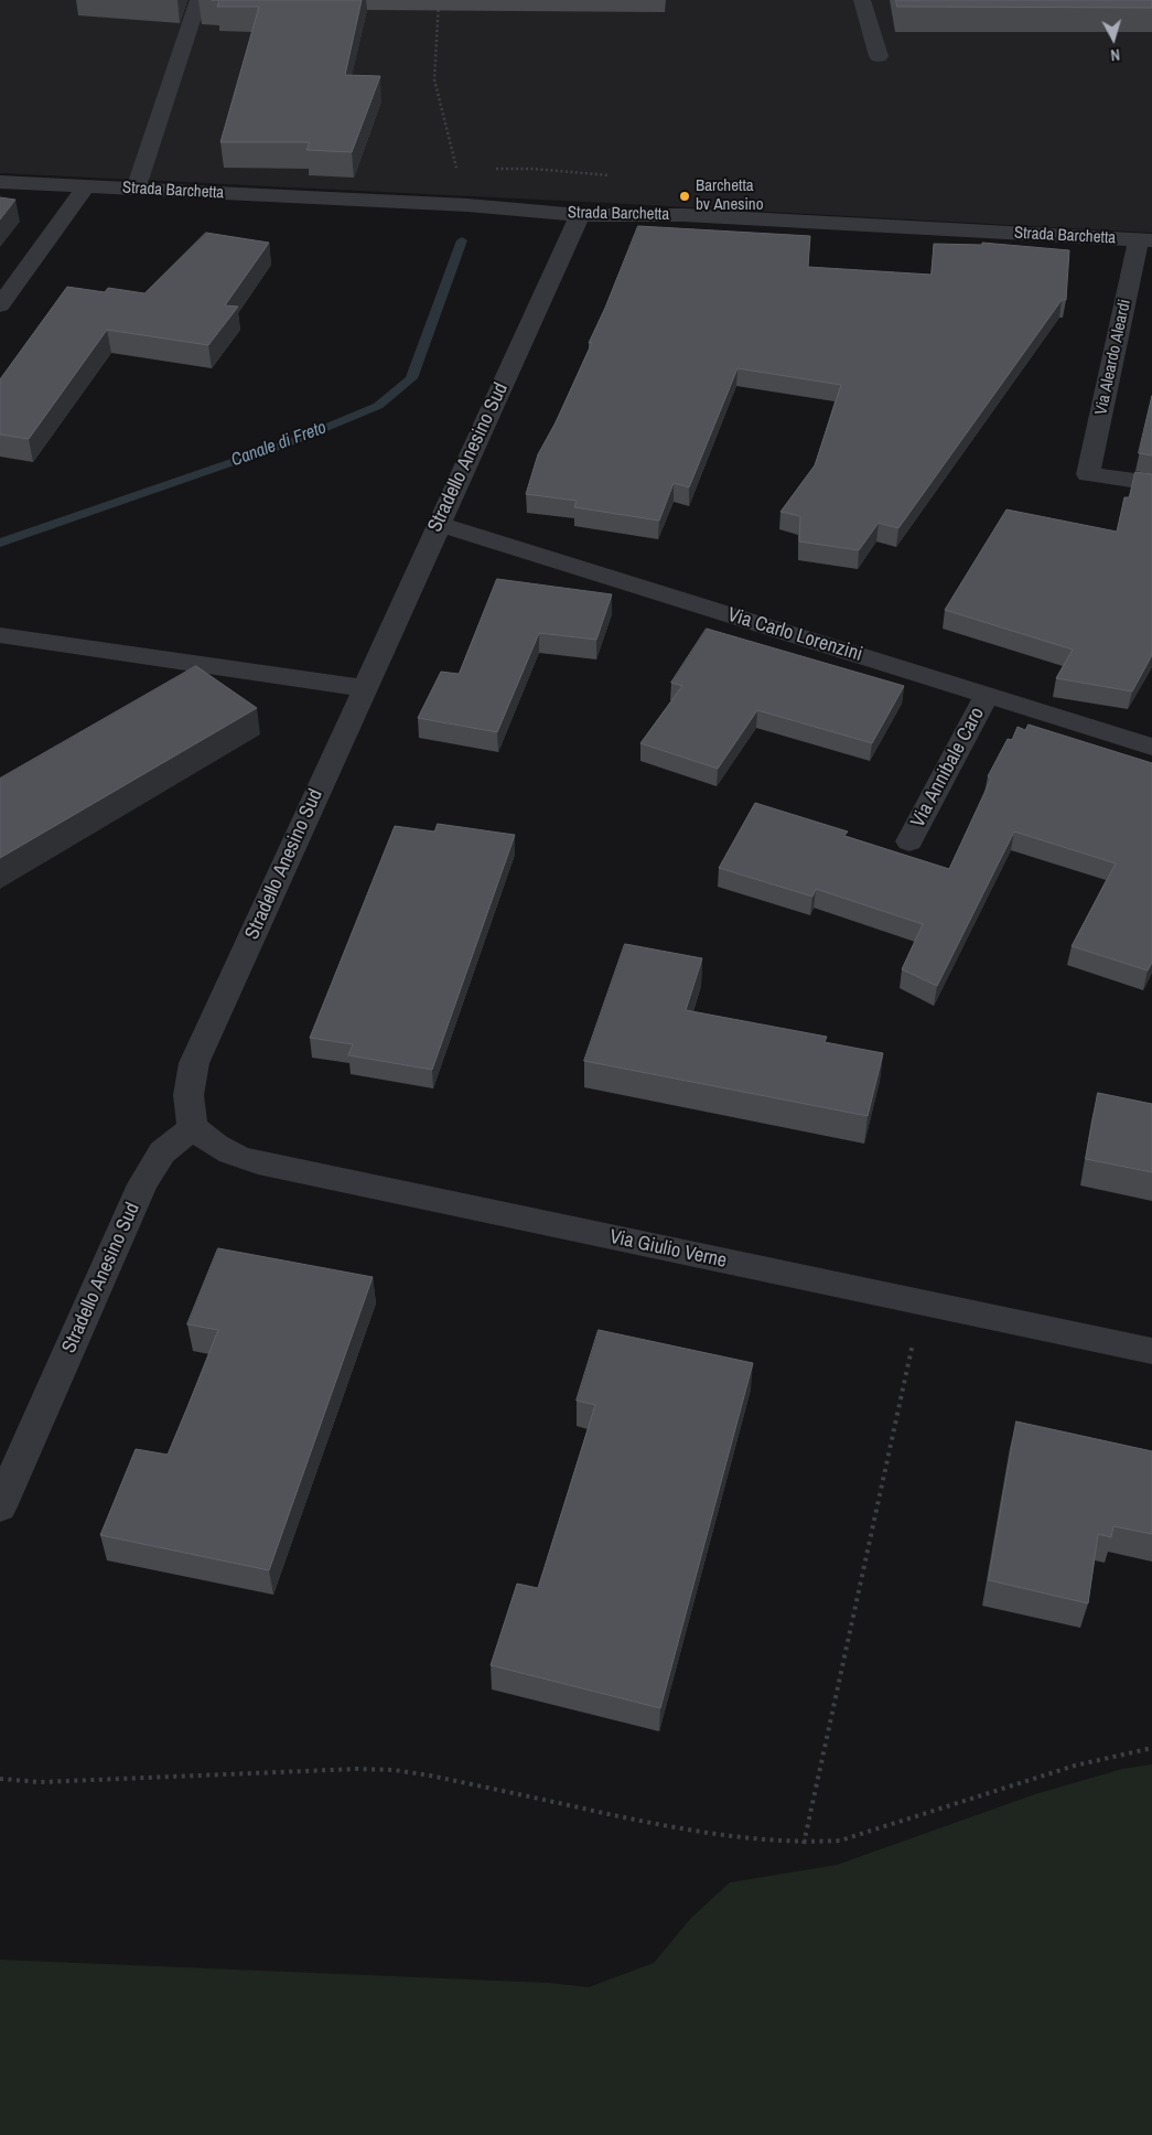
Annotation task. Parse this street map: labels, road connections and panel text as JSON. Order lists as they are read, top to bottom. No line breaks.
{"streets":{"street":["Strada Barchetta","Via Aleardo Aleardi","Stradello Anesino Sud","Via Carlo Lorenzini","Via Annibale Caro","Via Giulio Verne"]},"crossings":[["Strada Barchetta","Via Aleardo Aleardi"],["Strada Barchetta","Stradello Anesino Sud"],["Stradello Anesino Sud","Via Carlo Lorenzini"],["Stradello Anesino Sud","Via Giulio Verne"],["Via Carlo Lorenzini","Via Annibale Caro"]],"water":["Canale di Freto"],"places":["Barchetta bv Anesino"],"north":"bottom"}
